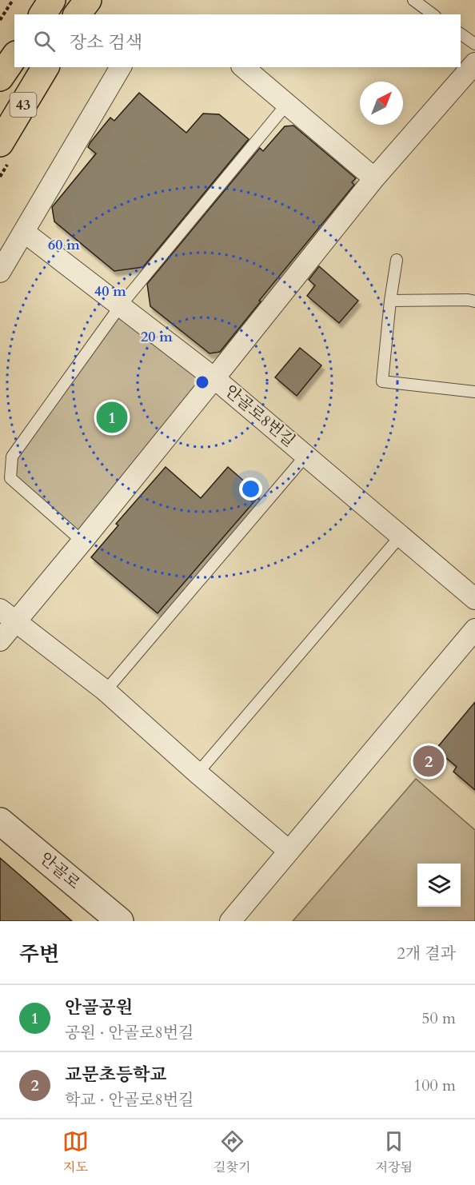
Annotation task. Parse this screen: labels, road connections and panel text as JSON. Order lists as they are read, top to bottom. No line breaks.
{"streets":{"main road":["43"],"street":["안골로8번길","안골로"]},"north":"top right","page":{"search":"장소 검색","pins":["1","2"],"heading":["주변","2개 결과"],"list":[{"mark":"1","name":"안골공원","note":"공원 · 안골로8번길","value":"50 m"},{"mark":"2","name":"교문초등학교","note":"학교 · 안골로8번길","value":"100 m"}],"nav":["지도","길찾기","저장됨"]},"rings":["60 m","40 m","20 m"]}
